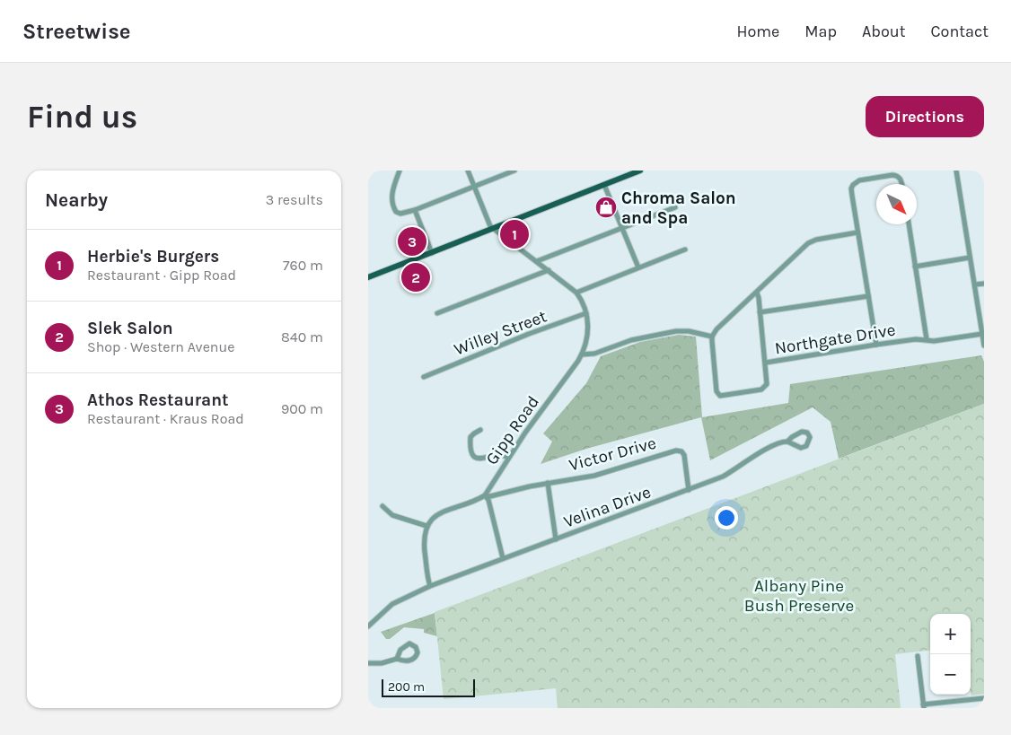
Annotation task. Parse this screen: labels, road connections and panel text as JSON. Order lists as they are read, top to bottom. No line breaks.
{"streets":{"street":["Willey Street","Northgate Drive","Gipp Road","Victor Drive","Velina Drive"]},"crossings":[["Willey Street","Gipp Road"],["Gipp Road","Victor Drive"],["Victor Drive","Velina Drive"]],"parks":["Albany Pine Bush Preserve"],"places":{"shop":["Chroma Salon and Spa"]},"scale_bar":"200 m","north":"bottom right","page":{"header":"Streetwise","nav":["Home","Map","About","Contact"],"buttons":"Directions","title":"Find us","heading":["Nearby","3 results"],"pins":["1","3","2"],"list":[{"mark":"1","name":"Herbie's Burgers","note":"Restaurant · Gipp Road","value":"760 m"},{"mark":"2","name":"Slek Salon","note":"Shop · Western Avenue","value":"840 m"},{"mark":"3","name":"Athos Restaurant","note":"Restaurant · Kraus Road","value":"900 m"}],"map_buttons":["+","−"],"scale":"200 m"}}
